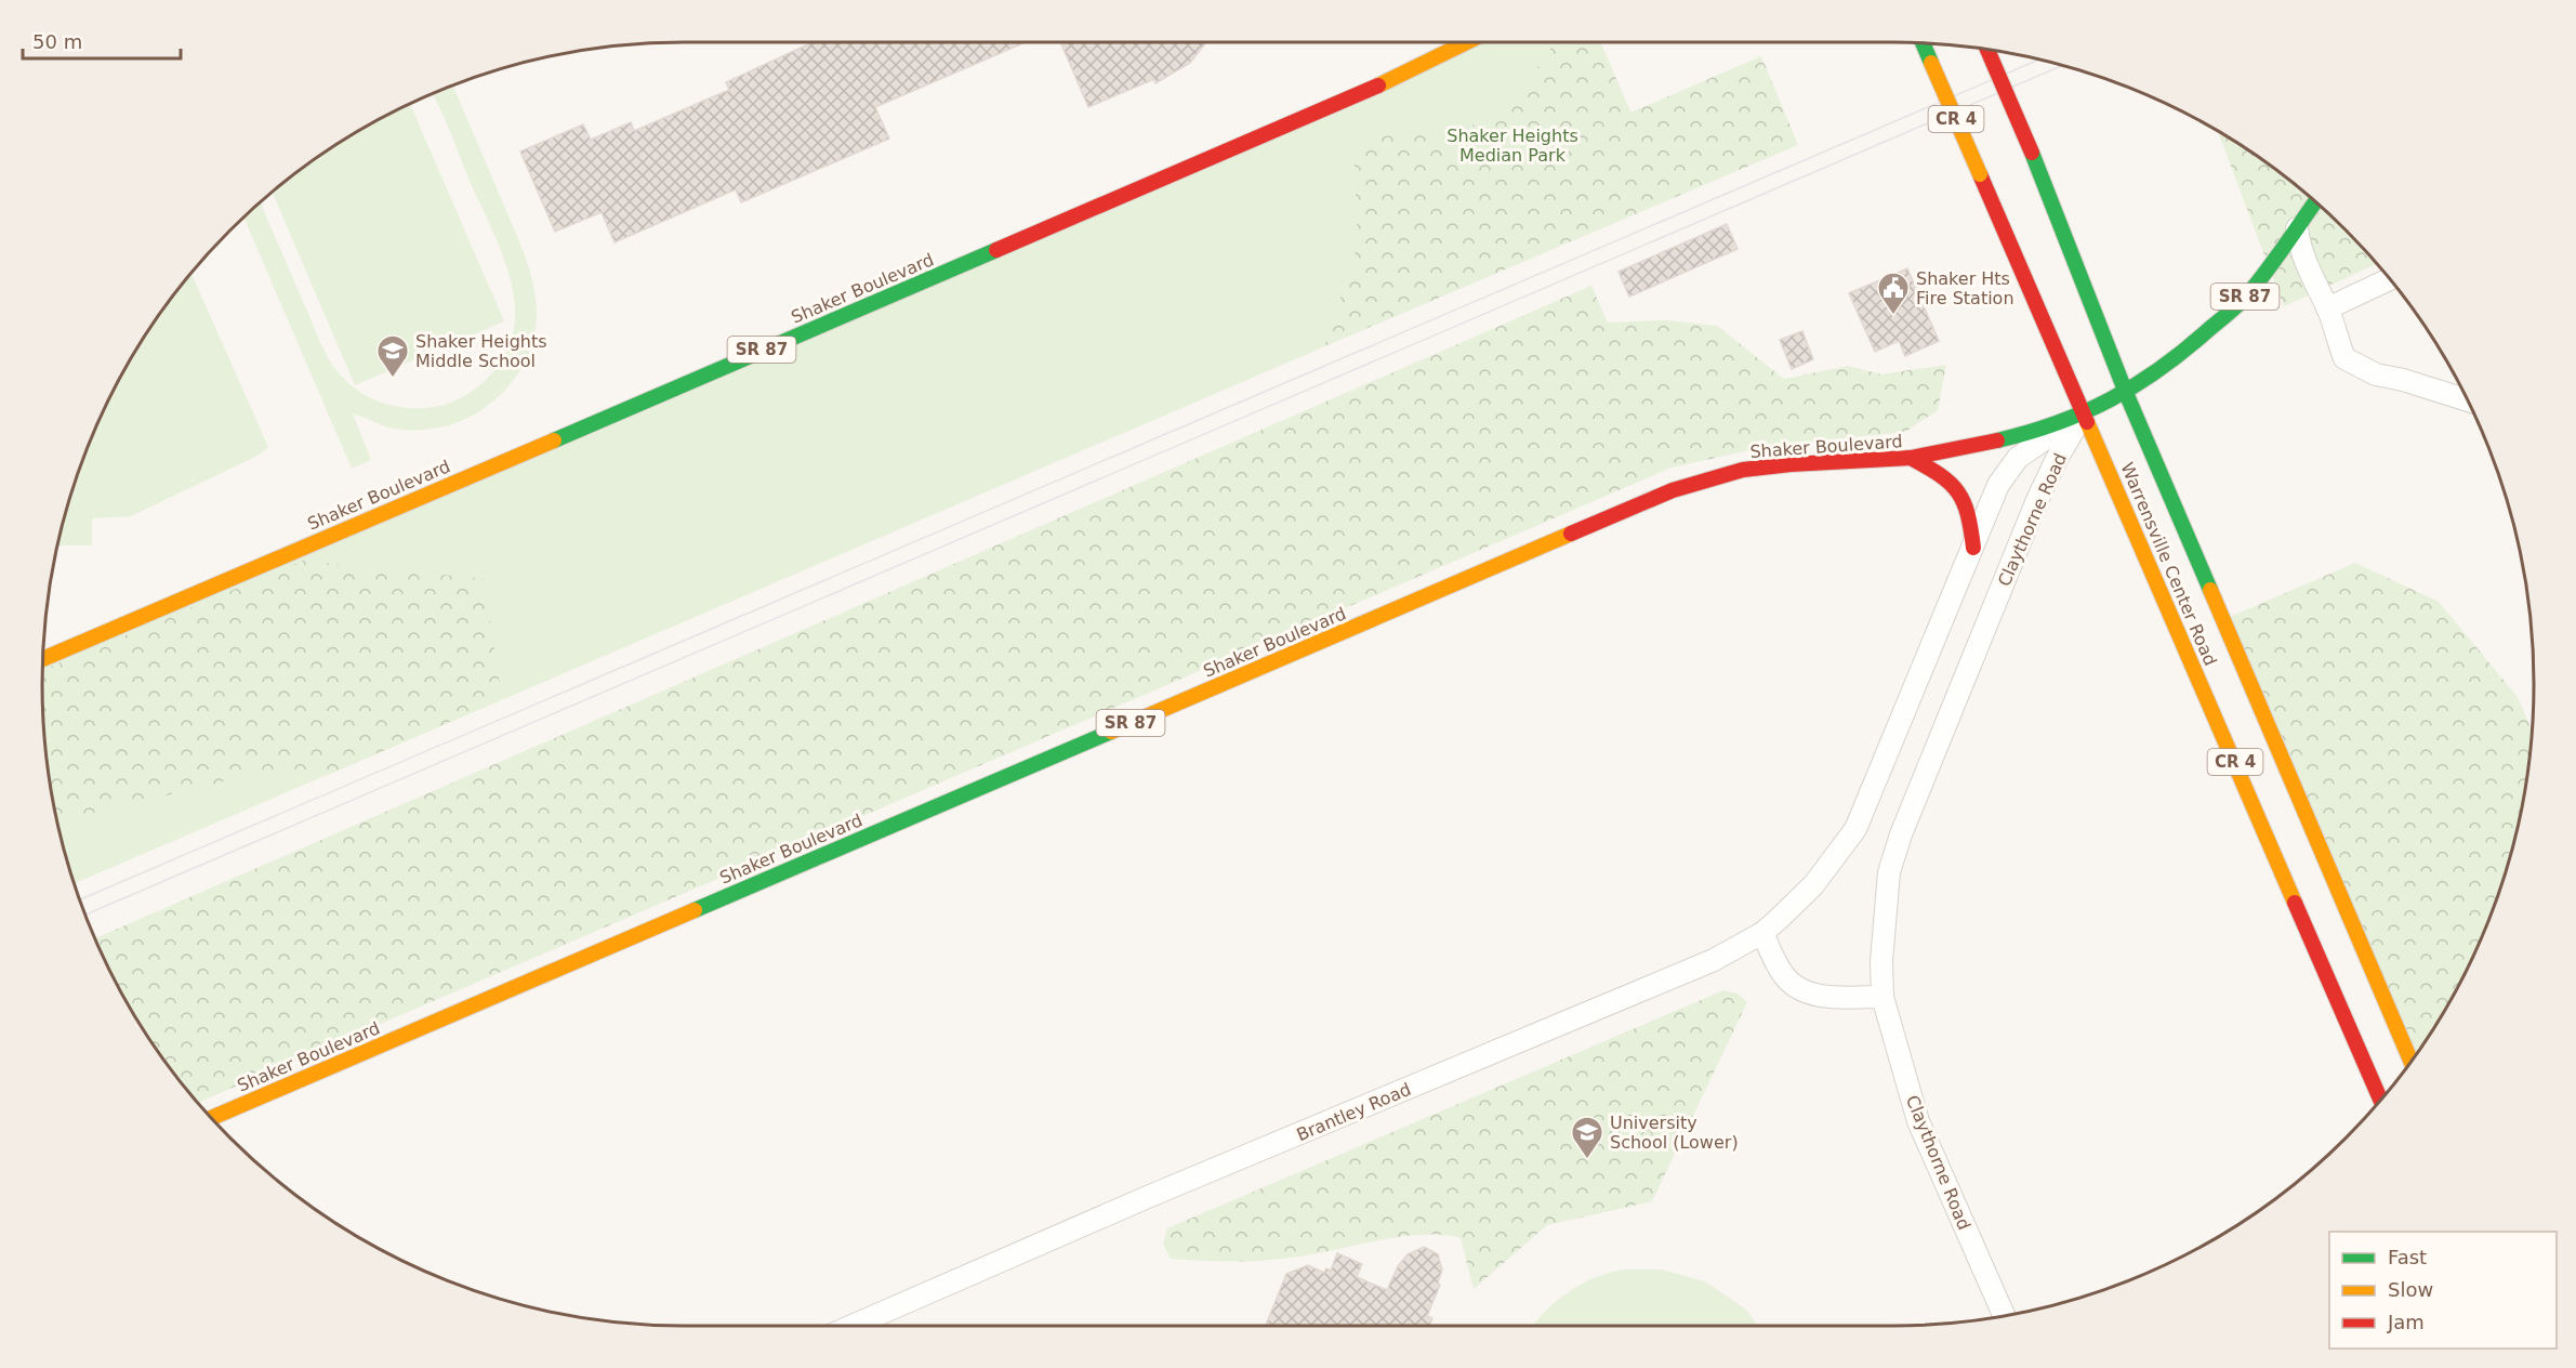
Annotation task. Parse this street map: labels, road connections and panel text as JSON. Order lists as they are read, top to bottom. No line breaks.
{"streets":{"main road":["CR 4","Shaker Boulevard","SR 87","Warrensville Center Road"],"street":["Claythorne Road","Brantley Road"]},"crossings":[["Shaker Boulevard","Claythorne Road"],["Shaker Boulevard","Warrensville Center Road"],["Claythorne Road","Warrensville Center Road"],["Claythorne Road","Brantley Road"]],"parks":["Shaker Heights Median Park"],"places":{"public building":["Shaker Hts Fire Station"],"school or university":["Shaker Heights Middle School","University School (Lower)"]},"legend":["Fast","Slow","Jam"],"scale_bar":"50 m"}
